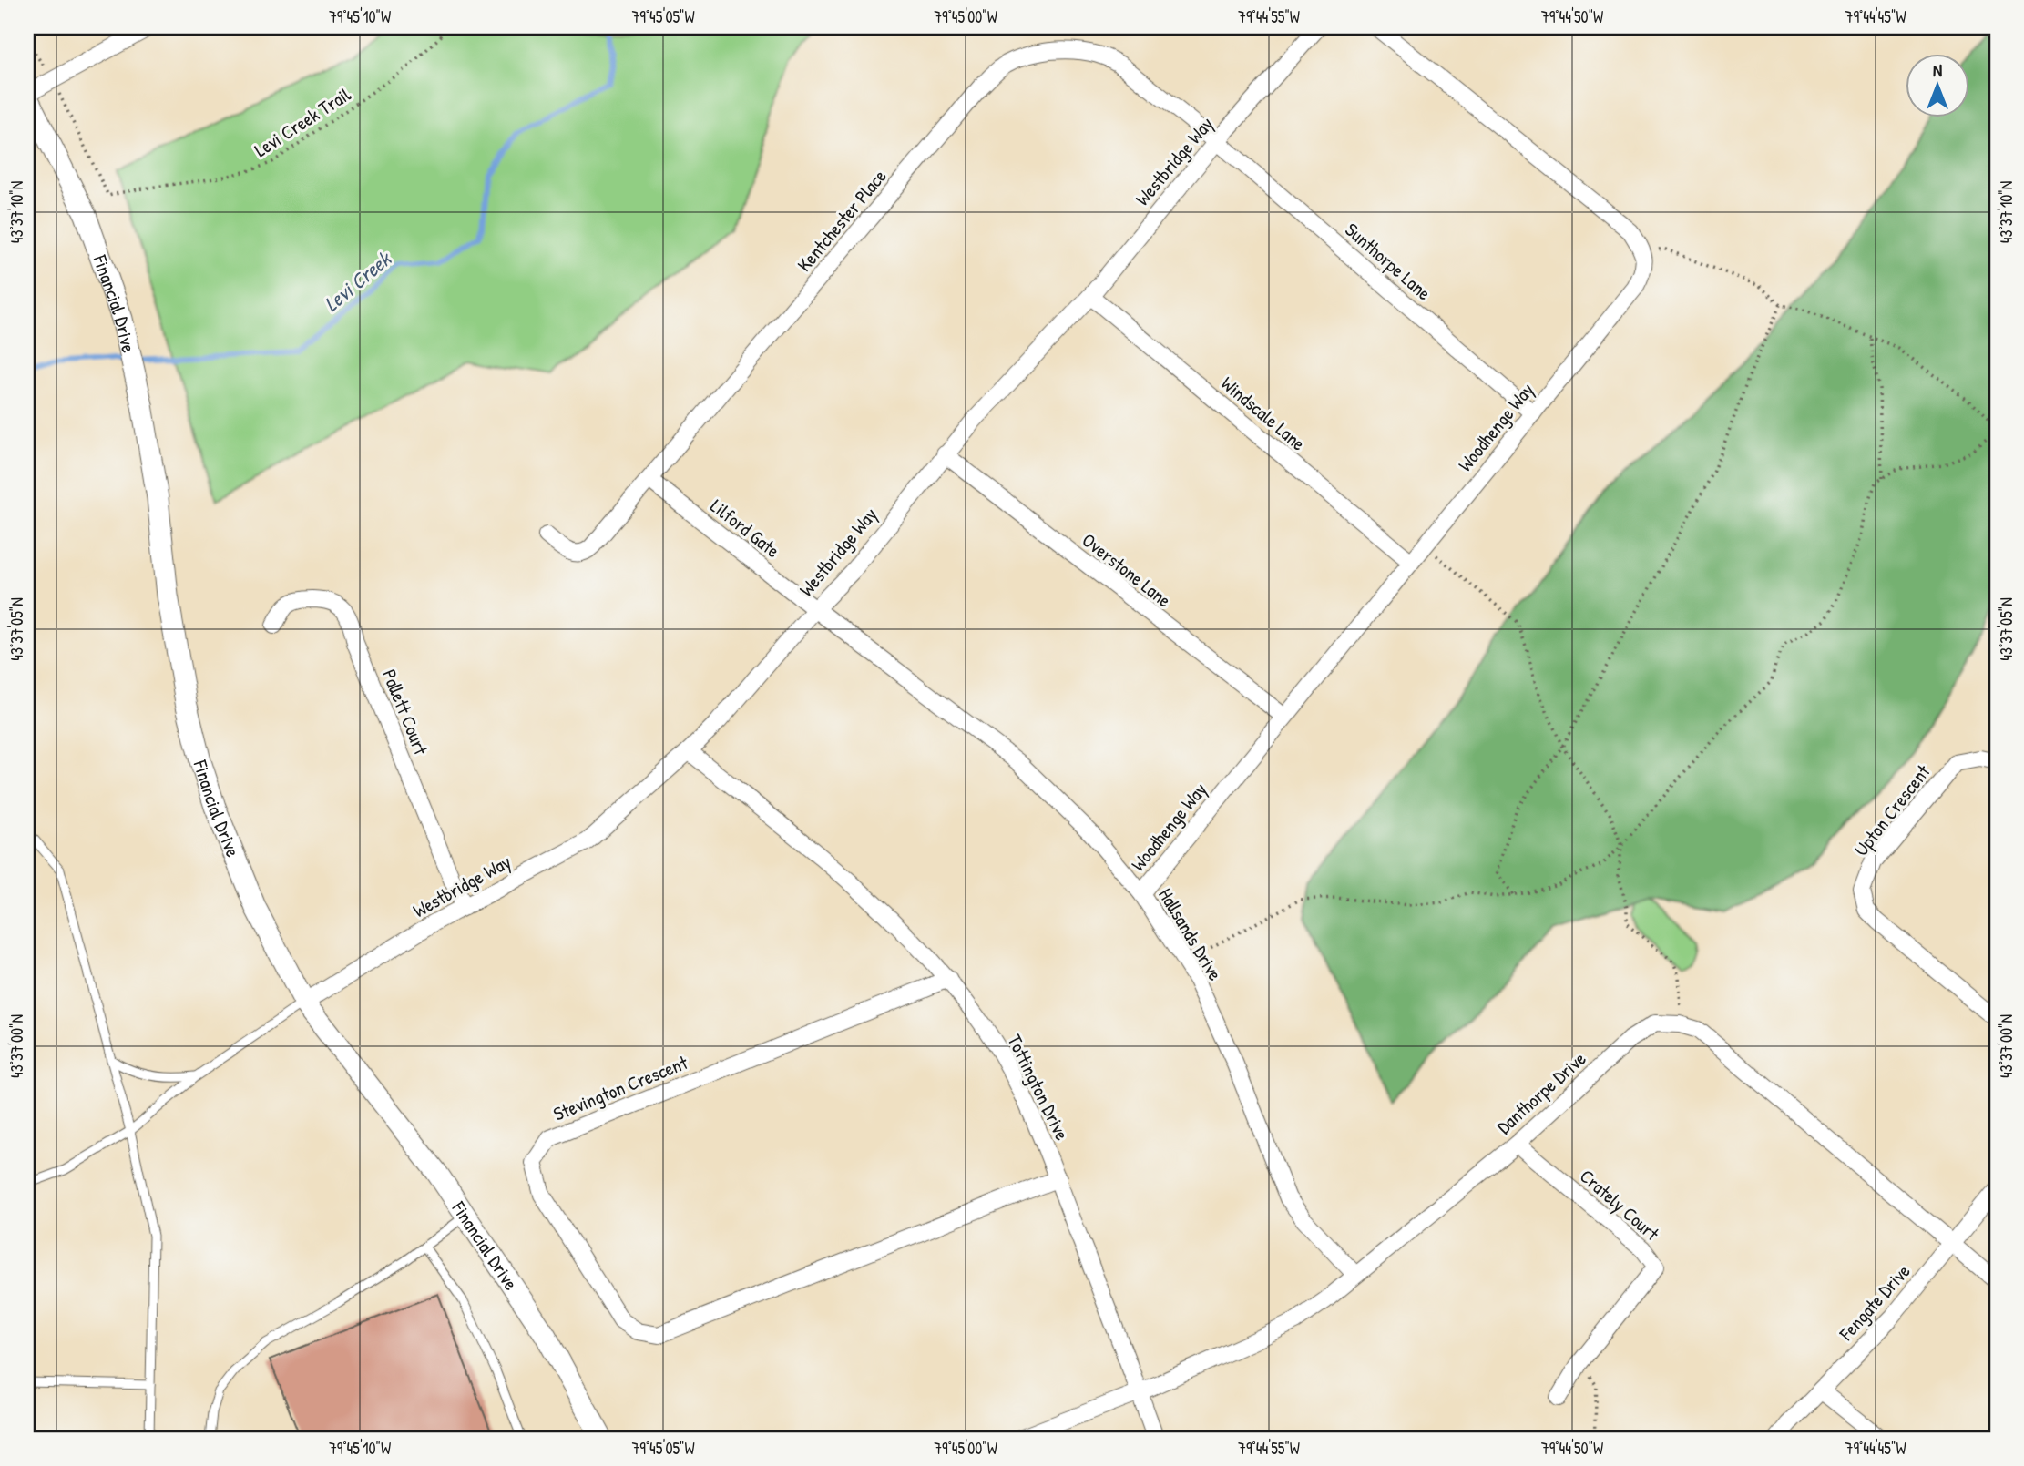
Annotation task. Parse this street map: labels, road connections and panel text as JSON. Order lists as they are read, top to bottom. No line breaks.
{"streets":{"street":["Westbridge Way","Kentchester Place","Sunthorpe Lane","Financial Drive","Windscale Lane","Woodhenge Way","Lilford Gate","Overstone Lane","Pallett Court","Upton Crescent","Hallsands Drive","Tottington Drive","Stevington Crescent","Danthorpe Drive","Crately Court","Fengate Drive"],"path":["Levi Creek Trail"]},"crossings":[["Westbridge Way","Kentchester Place"],["Westbridge Way","Sunthorpe Lane"],["Westbridge Way","Financial Drive"],["Westbridge Way","Windscale Lane"],["Westbridge Way","Lilford Gate"],["Westbridge Way","Overstone Lane"],["Westbridge Way","Pallett Court"],["Westbridge Way","Hallsands Drive"],["Westbridge Way","Tottington Drive"],["Kentchester Place","Sunthorpe Lane"],["Kentchester Place","Lilford Gate"],["Sunthorpe Lane","Woodhenge Way"],["Windscale Lane","Woodhenge Way"],["Woodhenge Way","Overstone Lane"],["Woodhenge Way","Hallsands Drive"],["Lilford Gate","Hallsands Drive"],["Hallsands Drive","Danthorpe Drive"],["Tottington Drive","Stevington Crescent"],["Tottington Drive","Danthorpe Drive"],["Danthorpe Drive","Crately Court"]],"water":["Levi Creek"],"north":"top","coordinates":["79°45'10\"W","79°45'05\"W","79°45'00\"W","79°44'55\"W","79°44'50\"W","79°44'45\"W","43°37'10\"N","43°37'05\"N","43°37'00\"N"]}
